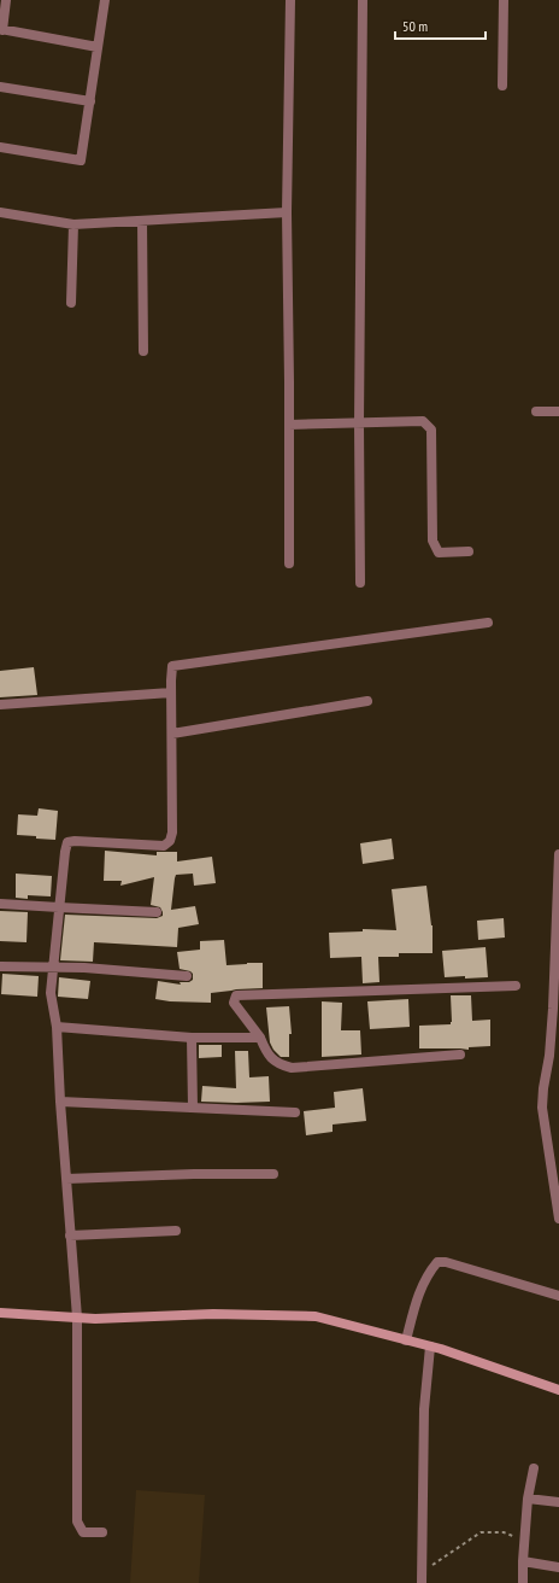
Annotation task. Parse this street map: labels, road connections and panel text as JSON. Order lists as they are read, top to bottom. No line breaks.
{"scale_bar":"50 m"}
